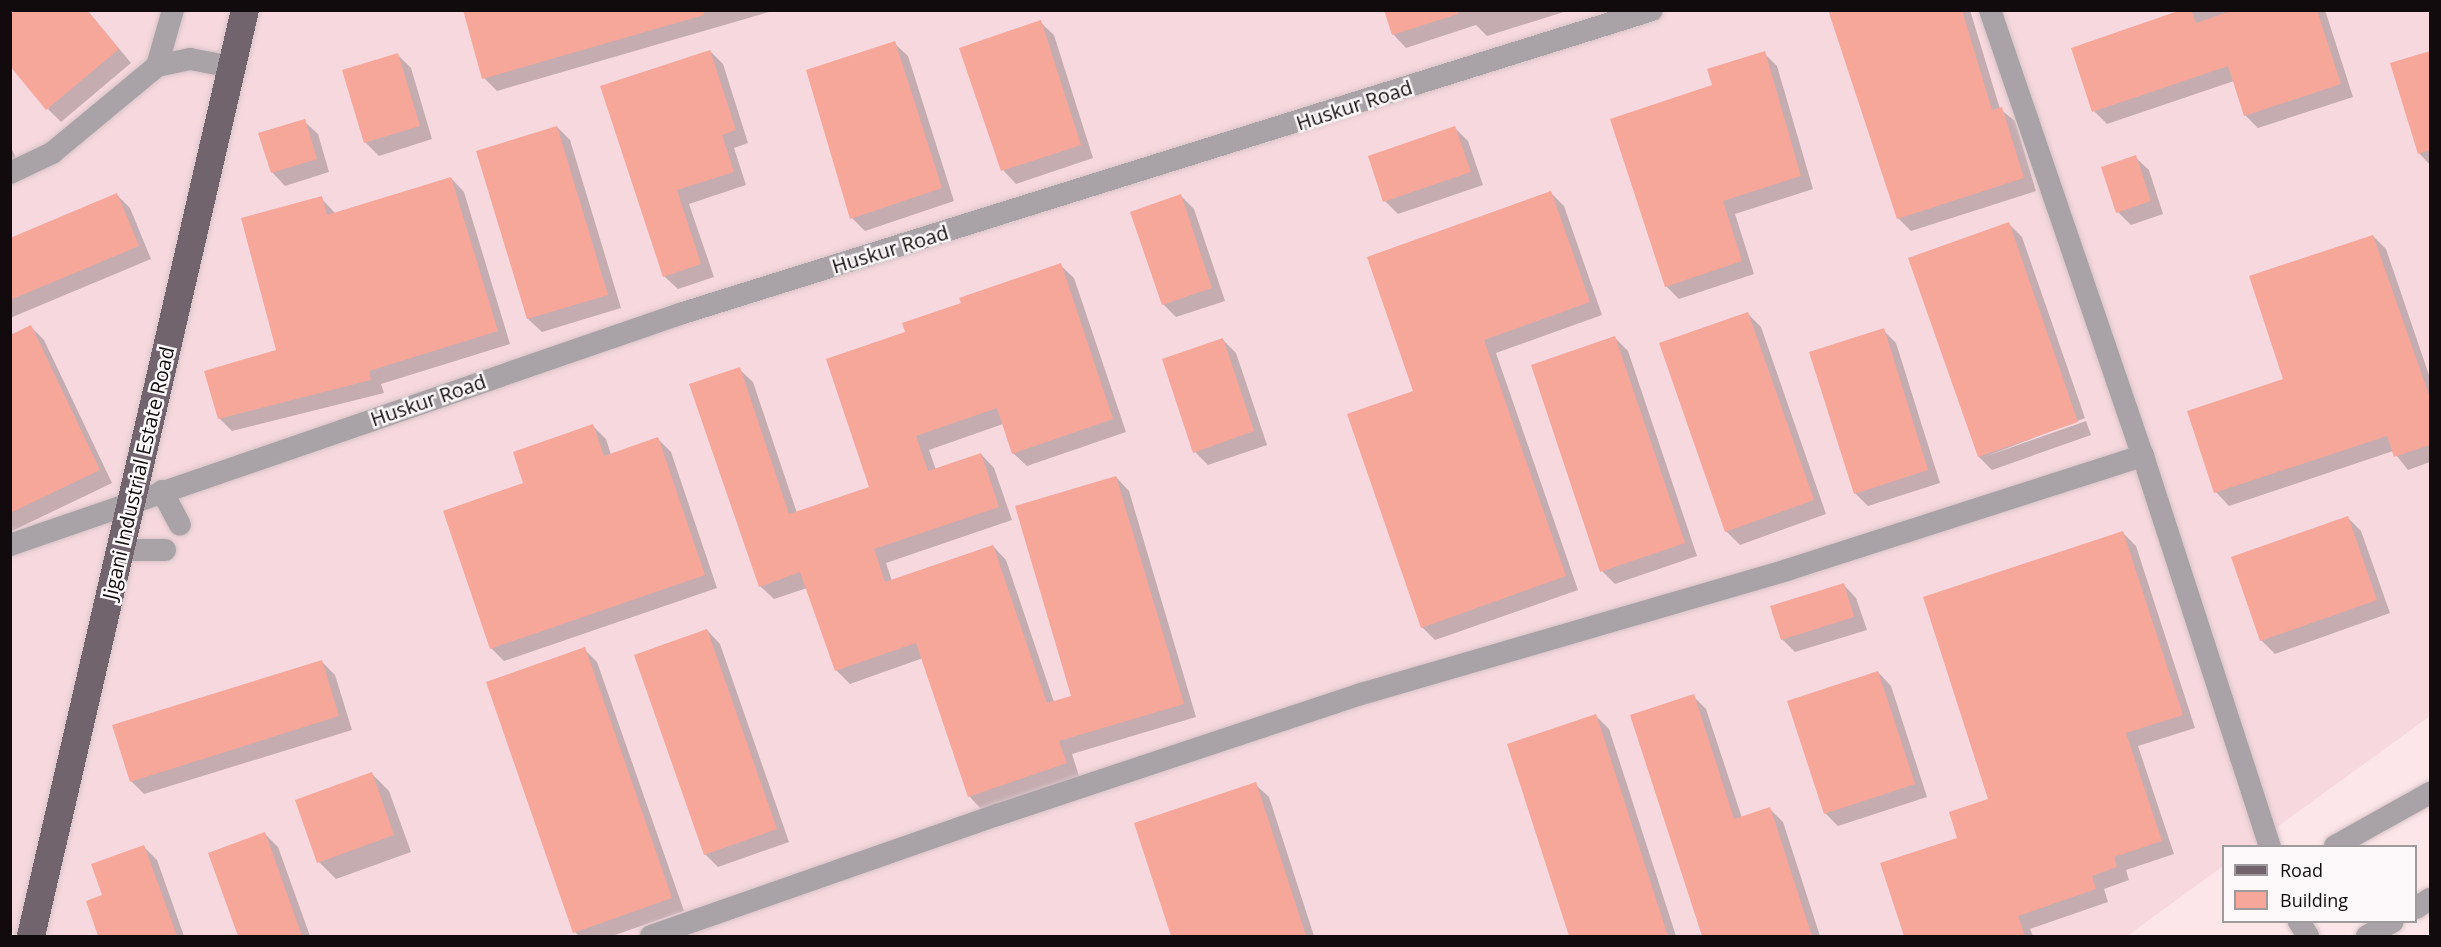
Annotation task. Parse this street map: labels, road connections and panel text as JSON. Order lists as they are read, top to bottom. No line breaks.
{"streets":{"main road":["Jigani Industrial Estate Road"],"street":["Huskur Road"]},"crossings":[["Huskur Road","Jigani Industrial Estate Road"]],"legend":["Road","Building"]}
